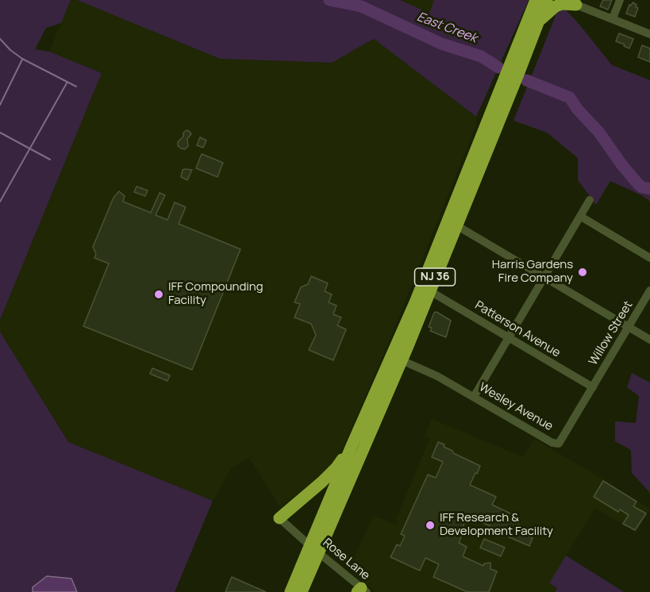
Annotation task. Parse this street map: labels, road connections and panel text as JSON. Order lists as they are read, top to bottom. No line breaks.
{"streets":{"highway":["NJ 36"],"street":["Patterson Avenue","Willow Street","Wesley Avenue","Rose Lane"]},"crossings":[["NJ 36","Patterson Avenue"],["NJ 36","Wesley Avenue"],["NJ 36","Rose Lane"],["Patterson Avenue","Willow Street"],["Patterson Avenue","Wesley Avenue"],["Willow Street","Wesley Avenue"]],"water":["East Creek"],"places":["Harris Gardens Fire Company","IFF Compounding Facility","IFF Research & Development Facility"]}
